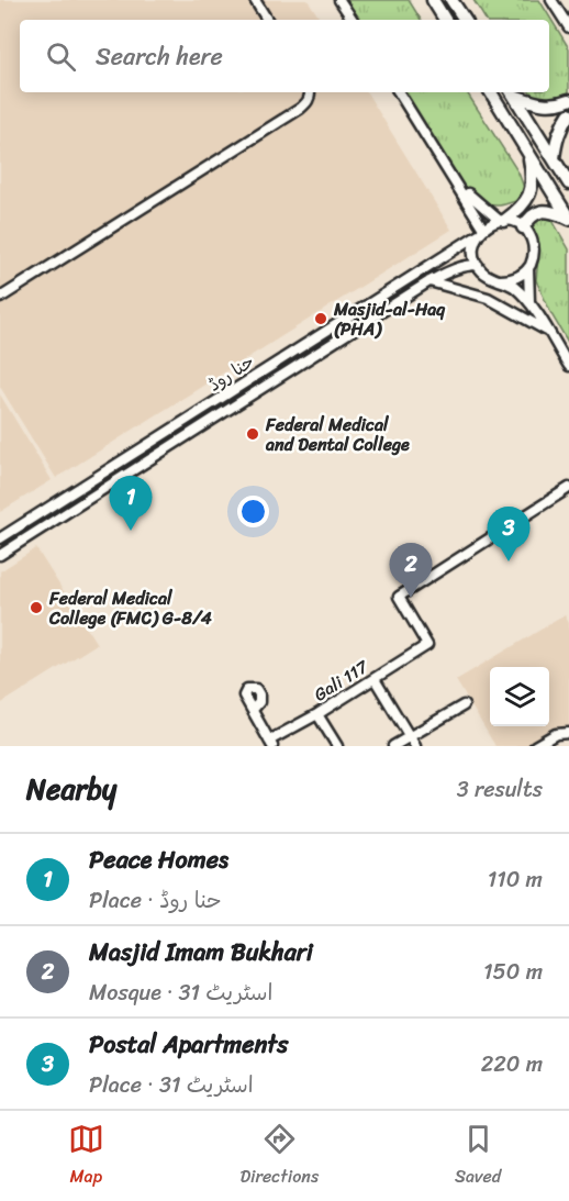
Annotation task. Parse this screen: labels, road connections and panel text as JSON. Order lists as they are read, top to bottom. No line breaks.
{"streets":{"street":["حنا روڈ","Gali 117"]},"places":["Masjid-al-Haq (PHA)","Federal Medical and Dental College","Federal Medical College (FMC) G-8/4"],"page":{"search":"Search here","pins":["1","3","2"],"heading":["Nearby","3 results"],"list":[{"mark":"1","name":"Peace Homes","note":"Place · حنا روڈ","value":"110 m"},{"mark":"2","name":"Masjid Imam Bukhari","note":"Mosque · اسٹریٹ 31","value":"150 m"},{"mark":"3","name":"Postal Apartments","note":"Place · اسٹریٹ 31","value":"220 m"}],"nav":["Map","Directions","Saved"]}}
